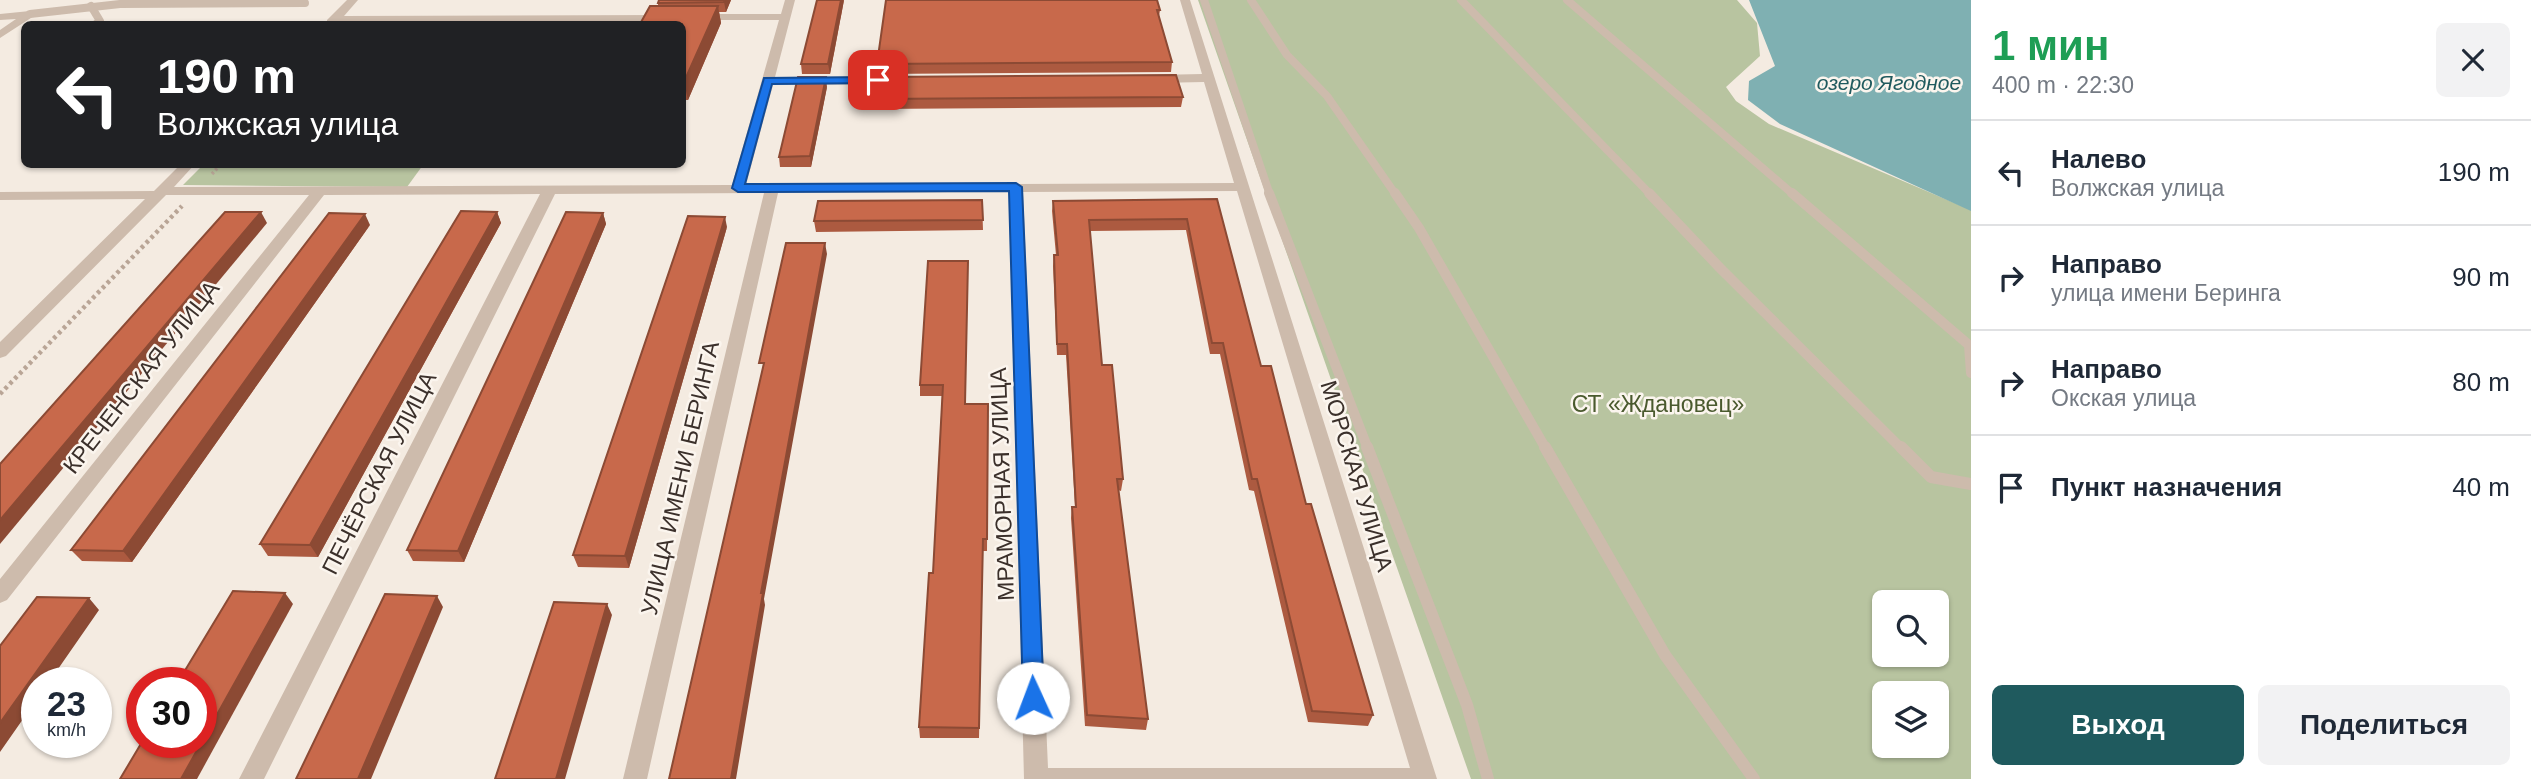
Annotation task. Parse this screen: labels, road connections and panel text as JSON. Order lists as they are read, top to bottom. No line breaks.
{"streets":{"street":["КРЕЧЕНСКАЯ УЛИЦА","ПЕЧЁРСКАЯ УЛИЦА","МОРСКАЯ УЛИЦА","УЛИЦА ИМЕНИ БЕРИНГА","МРАМОРНАЯ УЛИЦА"]},"water":["озеро Ягодное"],"parks":["СТ «Ждановец»"],"page":{"heading":["1 мин","400 m · 22:30"],"turn":["190 m","Волжская улица"],"list":[{"name":"Налево","note":"Волжская улица","value":"190 m"},{"name":"Направо","note":"улица имени Беринга","value":"90 m"},{"name":"Направо","note":"Окская улица","value":"80 m"},{"name":"Пункт назначения","value":"40 m"}],"speed":"23 km/h","limit":"30","buttons":["Выход","Поделиться"]}}
